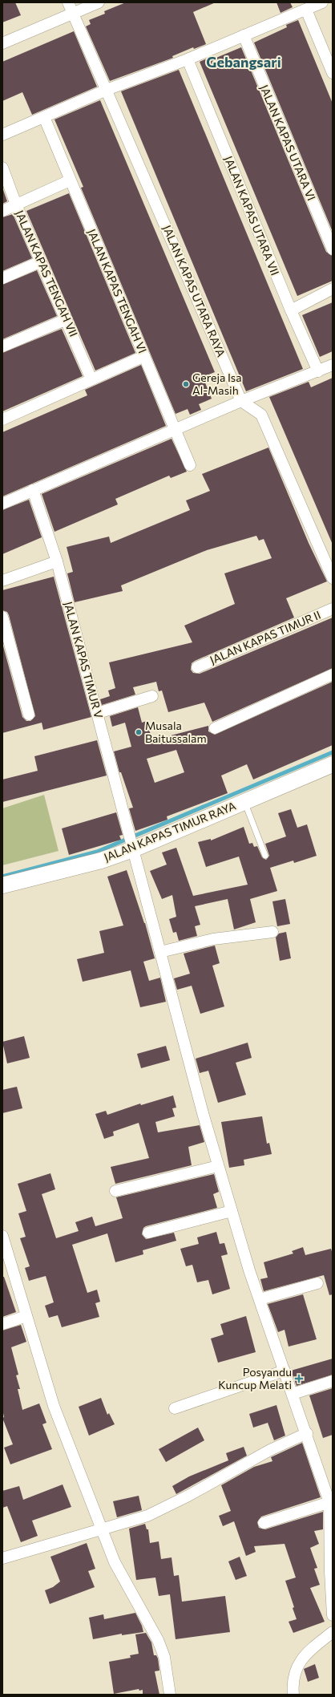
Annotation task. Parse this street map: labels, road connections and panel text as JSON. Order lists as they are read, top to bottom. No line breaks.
{"streets":{"street":["JALAN KAPAS UTARA VI","JALAN KAPAS UTARA VII","JALAN KAPAS TENGAH VII","JALAN KAPAS TENGAH VI","JALAN KAPAS UTARA RAYA","JALAN KAPAS TIMUR II","JALAN KAPAS TIMUR V","JALAN KAPAS TIMUR RAYA"]},"crossings":[["JALAN KAPAS TIMUR V","JALAN KAPAS TIMUR RAYA"]],"districts":["Gebangsari"],"places":{"other":["Gereja Isa Al-Masih","Musala Baitussalam"],"health":["Posyandu Kuncup Melati"]}}
